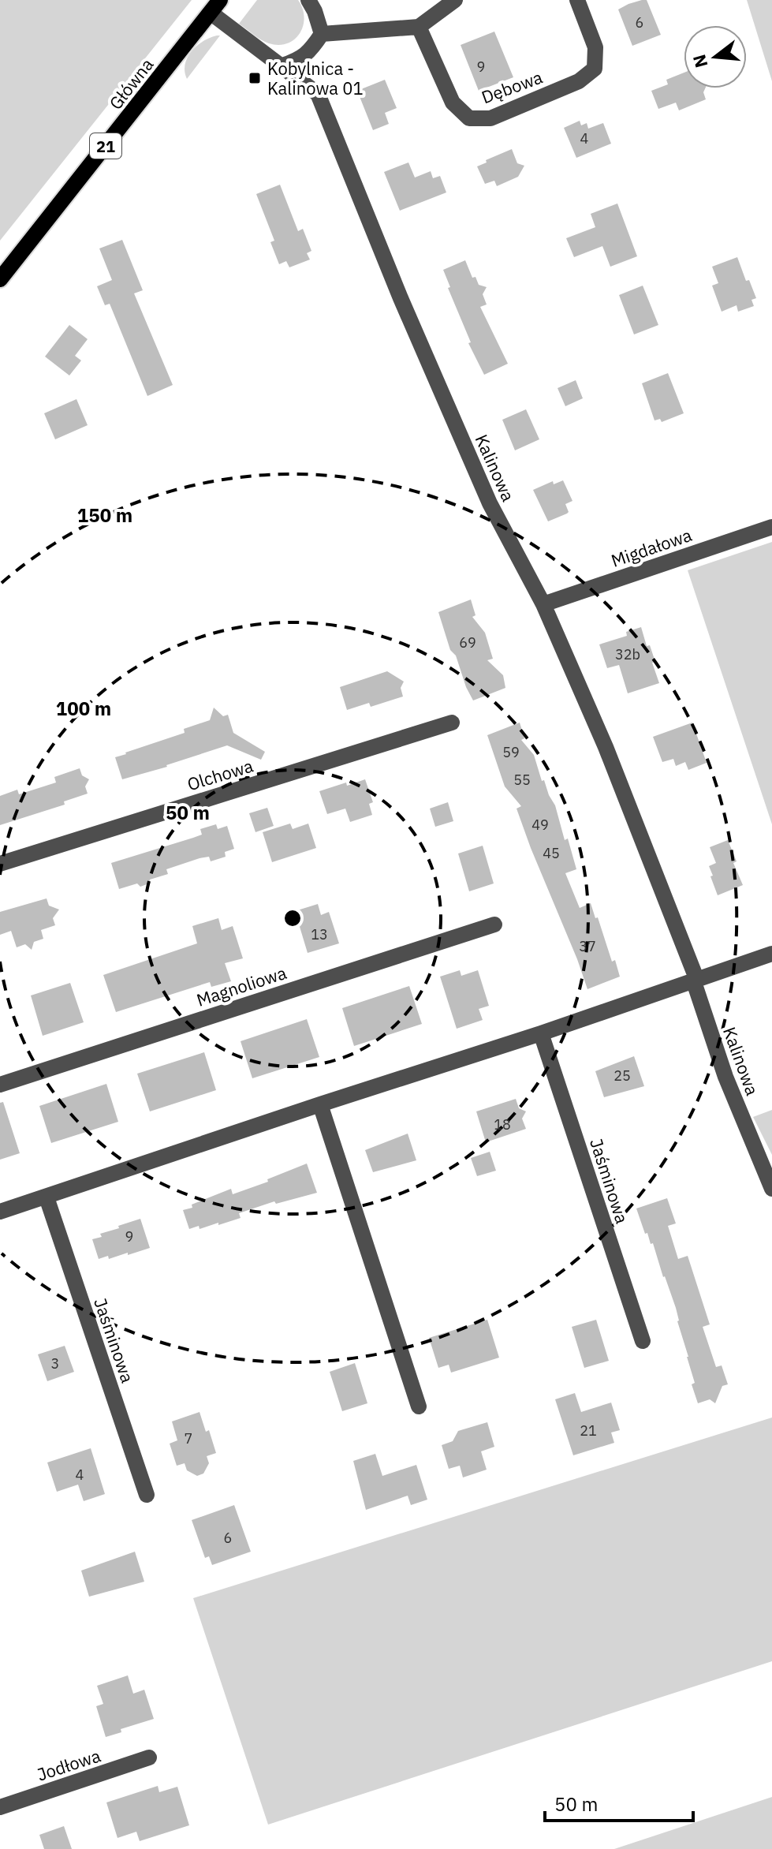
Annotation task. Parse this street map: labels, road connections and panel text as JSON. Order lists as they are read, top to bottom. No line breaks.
{"streets":{"main road":["Główna","21"],"street":["Dębowa","Kalinowa","Migdałowa","Olchowa","Magnoliowa","Jaśminowa","Jodłowa"]},"crossings":[["Główna","Kalinowa"],["Kalinowa","Migdałowa"]],"places":{"transit":["Kobylnica - Kalinowa 01"]},"house_numbers":["6","9","4","69","32b","59","55","49","45","13","37","25","18","9","3","21","7","4","6"],"scale_bar":"50 m","north":"left","rings":["150 m","100 m","50 m"]}
